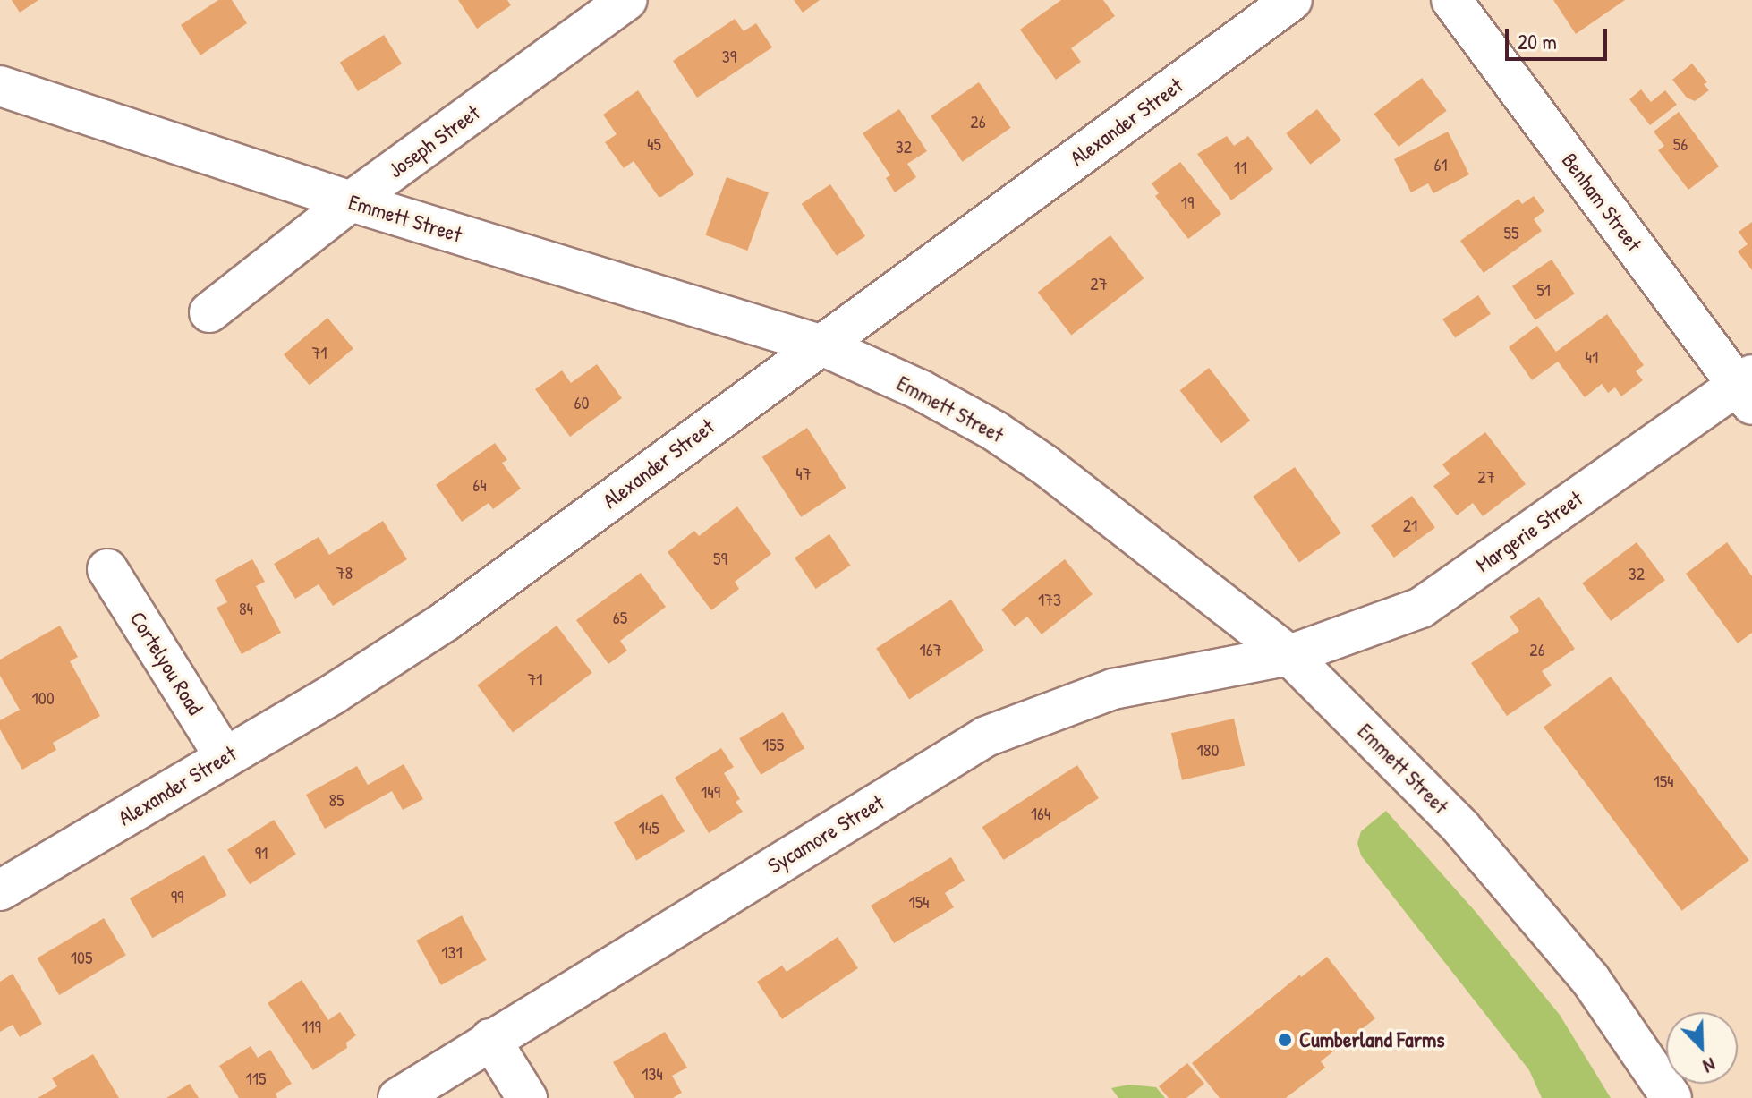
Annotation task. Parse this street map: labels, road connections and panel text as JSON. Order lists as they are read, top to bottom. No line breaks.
{"streets":{"street":["Alexander Street","Joseph Street","Benham Street","Emmett Street","Margerie Street","Cortelyou Road","Sycamore Street"]},"crossings":[["Alexander Street","Emmett Street"],["Alexander Street","Cortelyou Road"],["Joseph Street","Emmett Street"],["Benham Street","Margerie Street"],["Emmett Street","Margerie Street"],["Emmett Street","Sycamore Street"],["Margerie Street","Sycamore Street"]],"places":["Cumberland Farms"],"house_numbers":["39","26","45","56","32","61","11","19","55","27","51","71","41","60","47","27","64","21","59","78","32","173","84","65","167","26","71","100","155","180","154","149","85","164","145","91","99","154","131","105","119","134","115"],"scale_bar":"20 m","north":"bottom right"}
